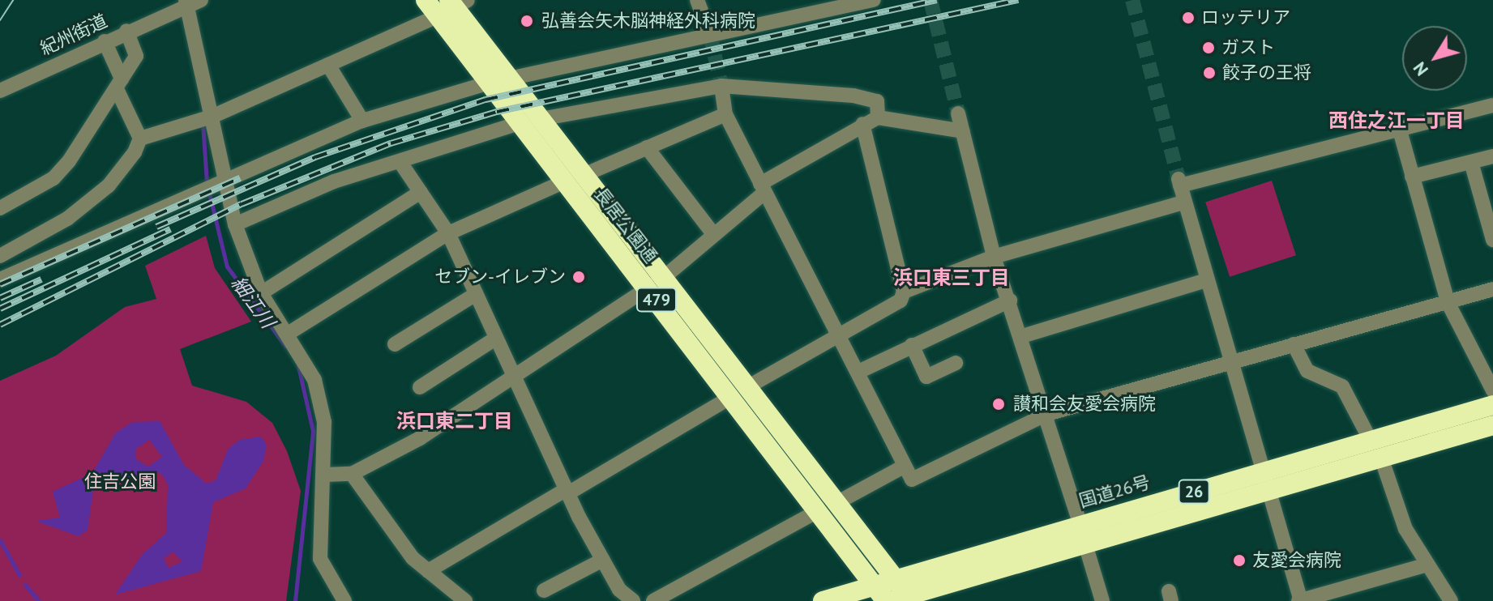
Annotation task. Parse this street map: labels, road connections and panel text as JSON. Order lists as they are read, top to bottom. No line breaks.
{"streets":{"highway":["長居公園通","479","国道26号","26"],"street":["紀州街道"]},"crossings":[["長居公園通","国道26号"]],"districts":["西住之江一丁目","浜口東三丁目","浜口東二丁目"],"water":["細江川"],"parks":["住吉公園"],"places":["ロッテリア","弘善会矢木脳神経外科病院","ガスト","餃子の王将","セブン-イレブン","讃和会友愛会病院","友愛会病院"],"north":"bottom left"}
